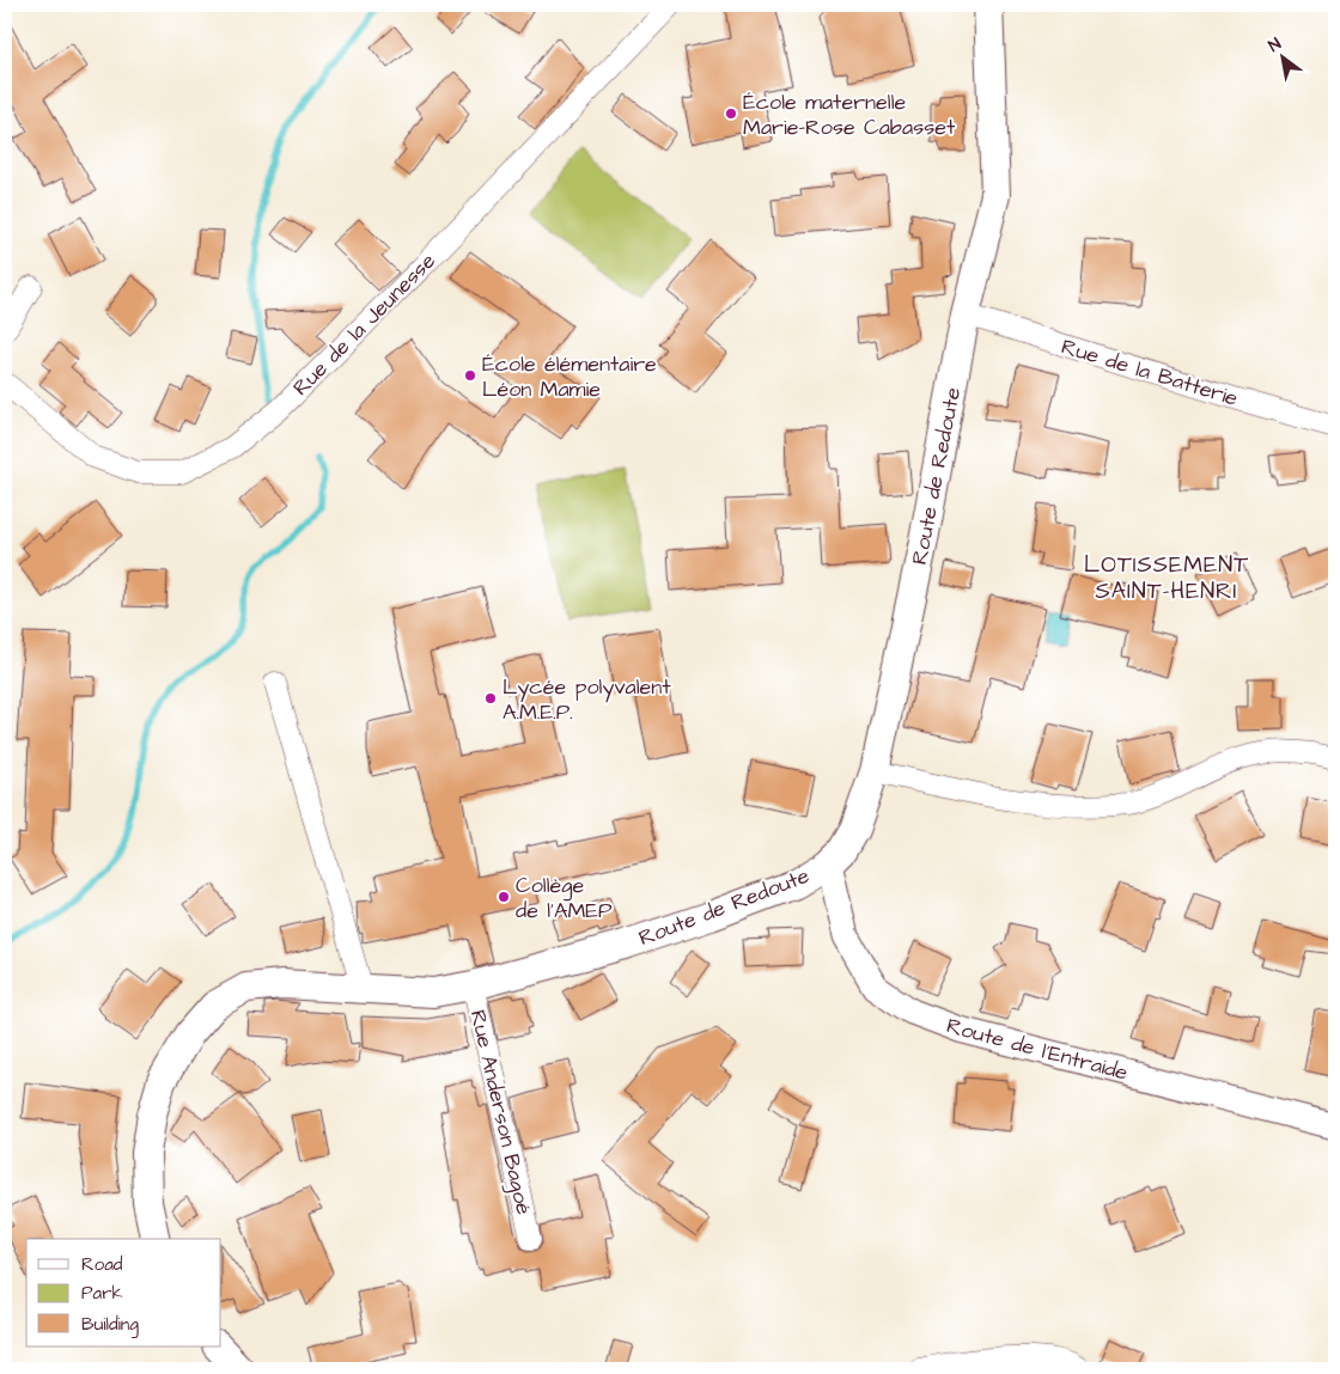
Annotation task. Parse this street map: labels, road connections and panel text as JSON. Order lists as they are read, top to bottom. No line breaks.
{"streets":{"main road":["Route de Redoute"],"street":["Rue de la Jeunesse","Rue de la Batterie","Route de l'Entraide","Rue Anderson Bagoé"]},"crossings":[["Rue de la Batterie","Route de Redoute"],["Route de Redoute","Route de l'Entraide"],["Route de Redoute","Rue Anderson Bagoé"]],"districts":["LOTISSEMENT SAINT-HENRI"],"places":["École maternelle Marie-Rose Cabasset","École élémentaire Léon Mamie","Lycée polyvalent A.M.E.P.","Collège de l'AMEP"],"legend":["Road","Park","Building"],"north":"top left"}
